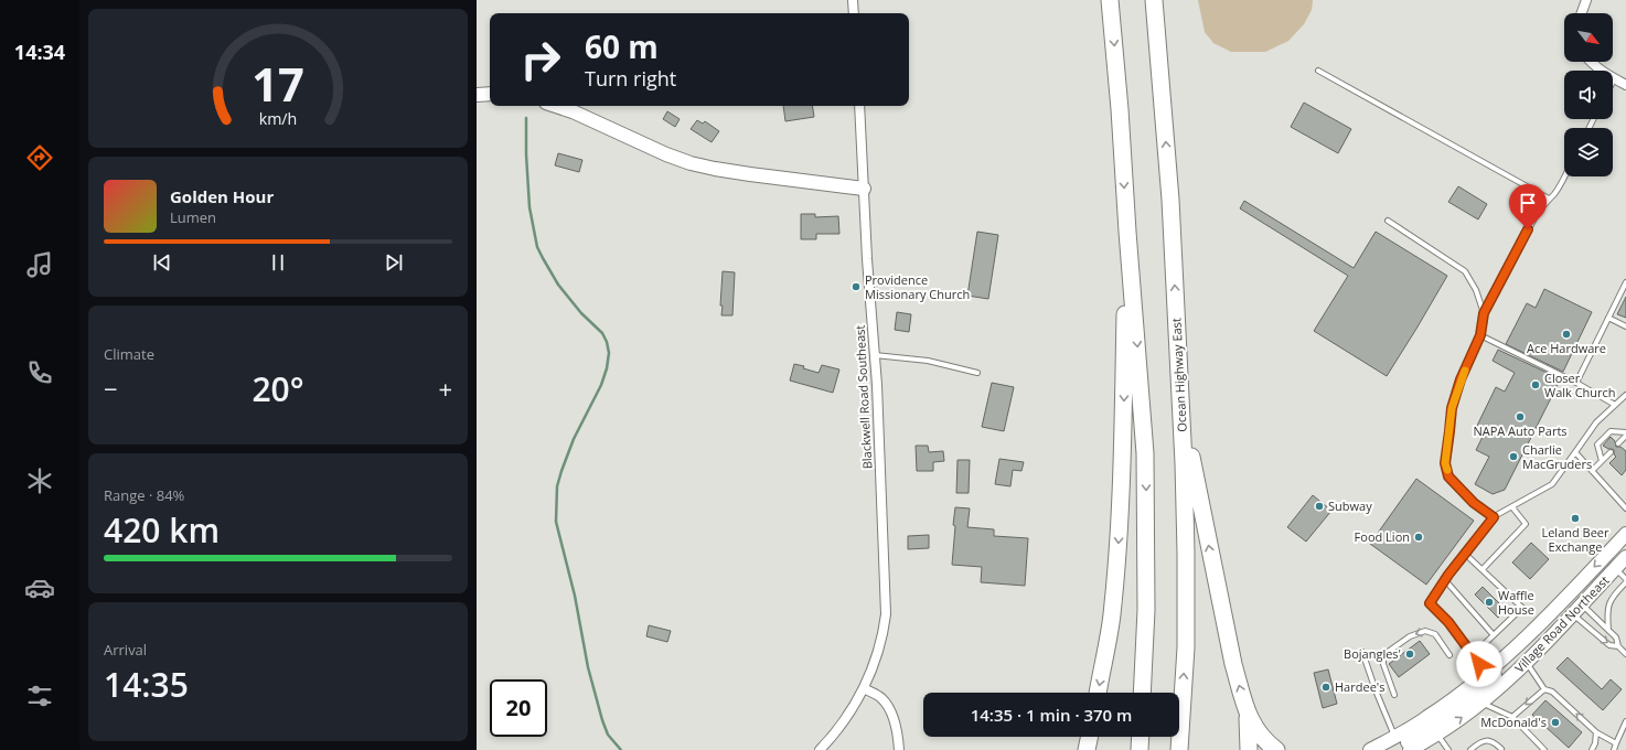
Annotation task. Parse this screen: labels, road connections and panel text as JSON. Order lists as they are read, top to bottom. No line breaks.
{"streets":{"highway":["Ocean Highway East"],"main road":["Village Road Northeast"],"street":["Blackwell Road Southeast"]},"places":["Providence Missionary Church","Ace Hardware","Closer Walk Church","NAPA Auto Parts","Charlie MacGruders","Subway","Leland Beer Exchange","Food Lion","Waffle House","Bojangles'","Hardee's","McDonald's"],"north":"bottom right","page":{"tabs":"14:34","turn":["60 m","Turn right"],"song":["Golden Hour","Lumen"],"tile":["Climate",["Range · 84%","420 km"],["Arrival","14:35"]],"heat":["−","20°","+"],"limit":"20","trip":"14:35 · 1 min · 370 m","gauge":["17","km/h"]}}
